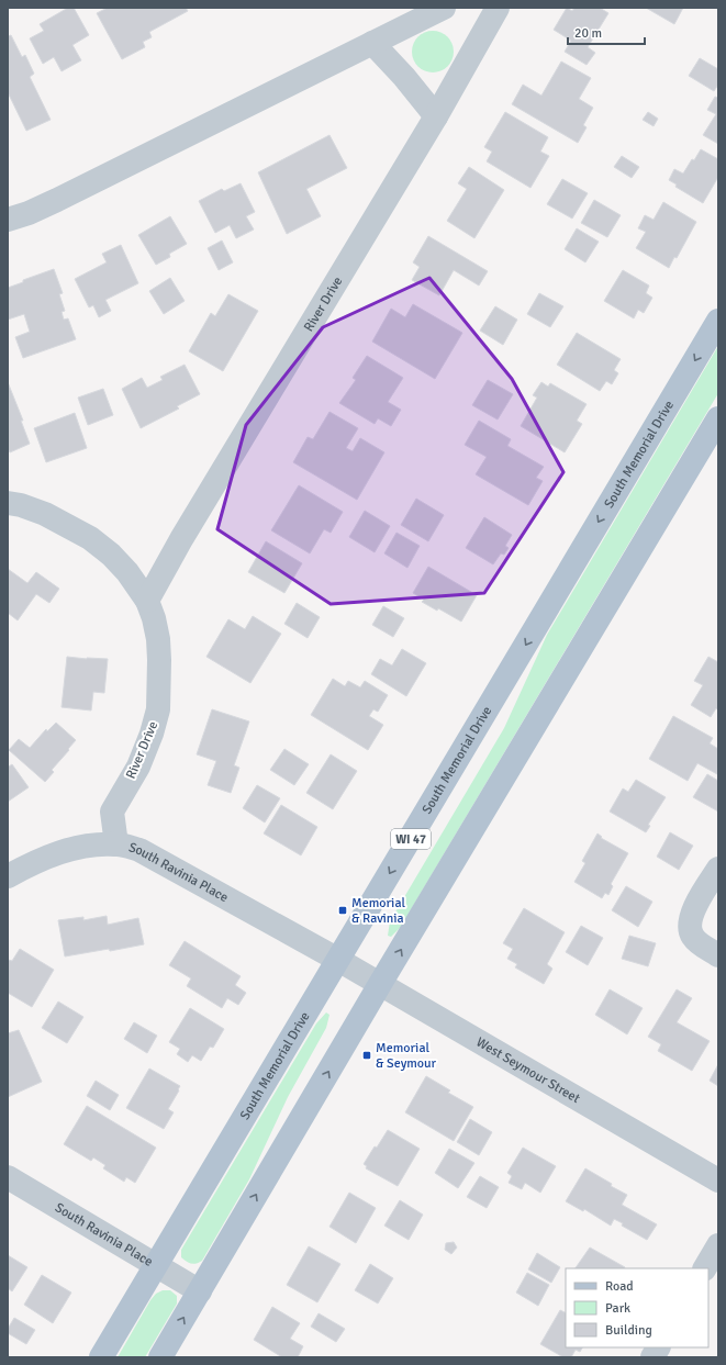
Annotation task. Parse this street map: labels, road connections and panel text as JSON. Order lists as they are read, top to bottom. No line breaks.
{"streets":{"main road":["South Memorial Drive","WI 47"],"street":["River Drive","South Ravinia Place","West Seymour Street"]},"crossings":[["River Drive","South Ravinia Place"],["South Memorial Drive","South Ravinia Place"],["South Memorial Drive","West Seymour Street"],["South Ravinia Place","West Seymour Street"]],"places":{"transit":["Memorial & Ravinia","Memorial & Seymour"]},"legend":["Road","Park","Building"],"scale_bar":"20 m"}
